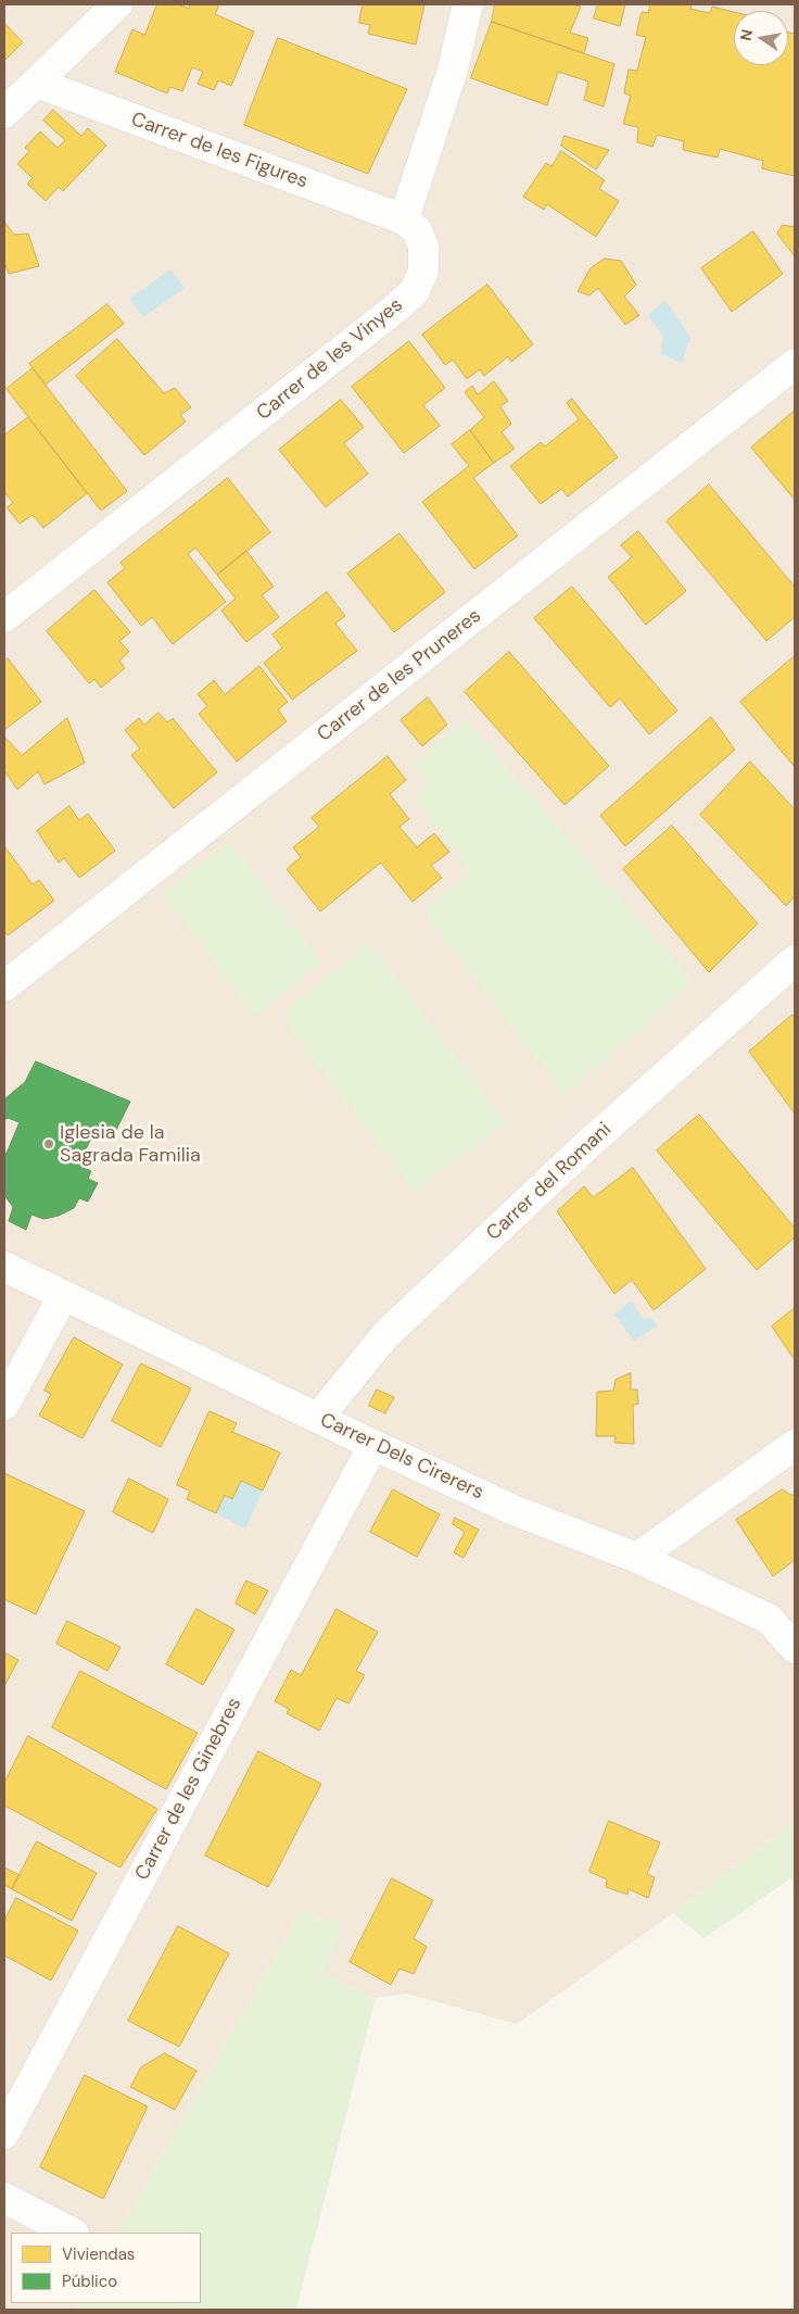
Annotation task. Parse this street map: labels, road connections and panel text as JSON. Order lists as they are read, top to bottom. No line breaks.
{"streets":{"street":["Carrer de les Figures","Carrer de les Vinyes","Carrer de les Pruneres","Carrer del Romani","Carrer Dels Cirerers","Carrer de les Ginebres"]},"crossings":[["Carrer de les Figures","Carrer de les Vinyes"],["Carrer del Romani","Carrer Dels Cirerers"],["Carrer Dels Cirerers","Carrer de les Ginebres"]],"places":["Iglesia de la Sagrada Familia"],"legend":["Viviendas","Público"],"north":"left"}
